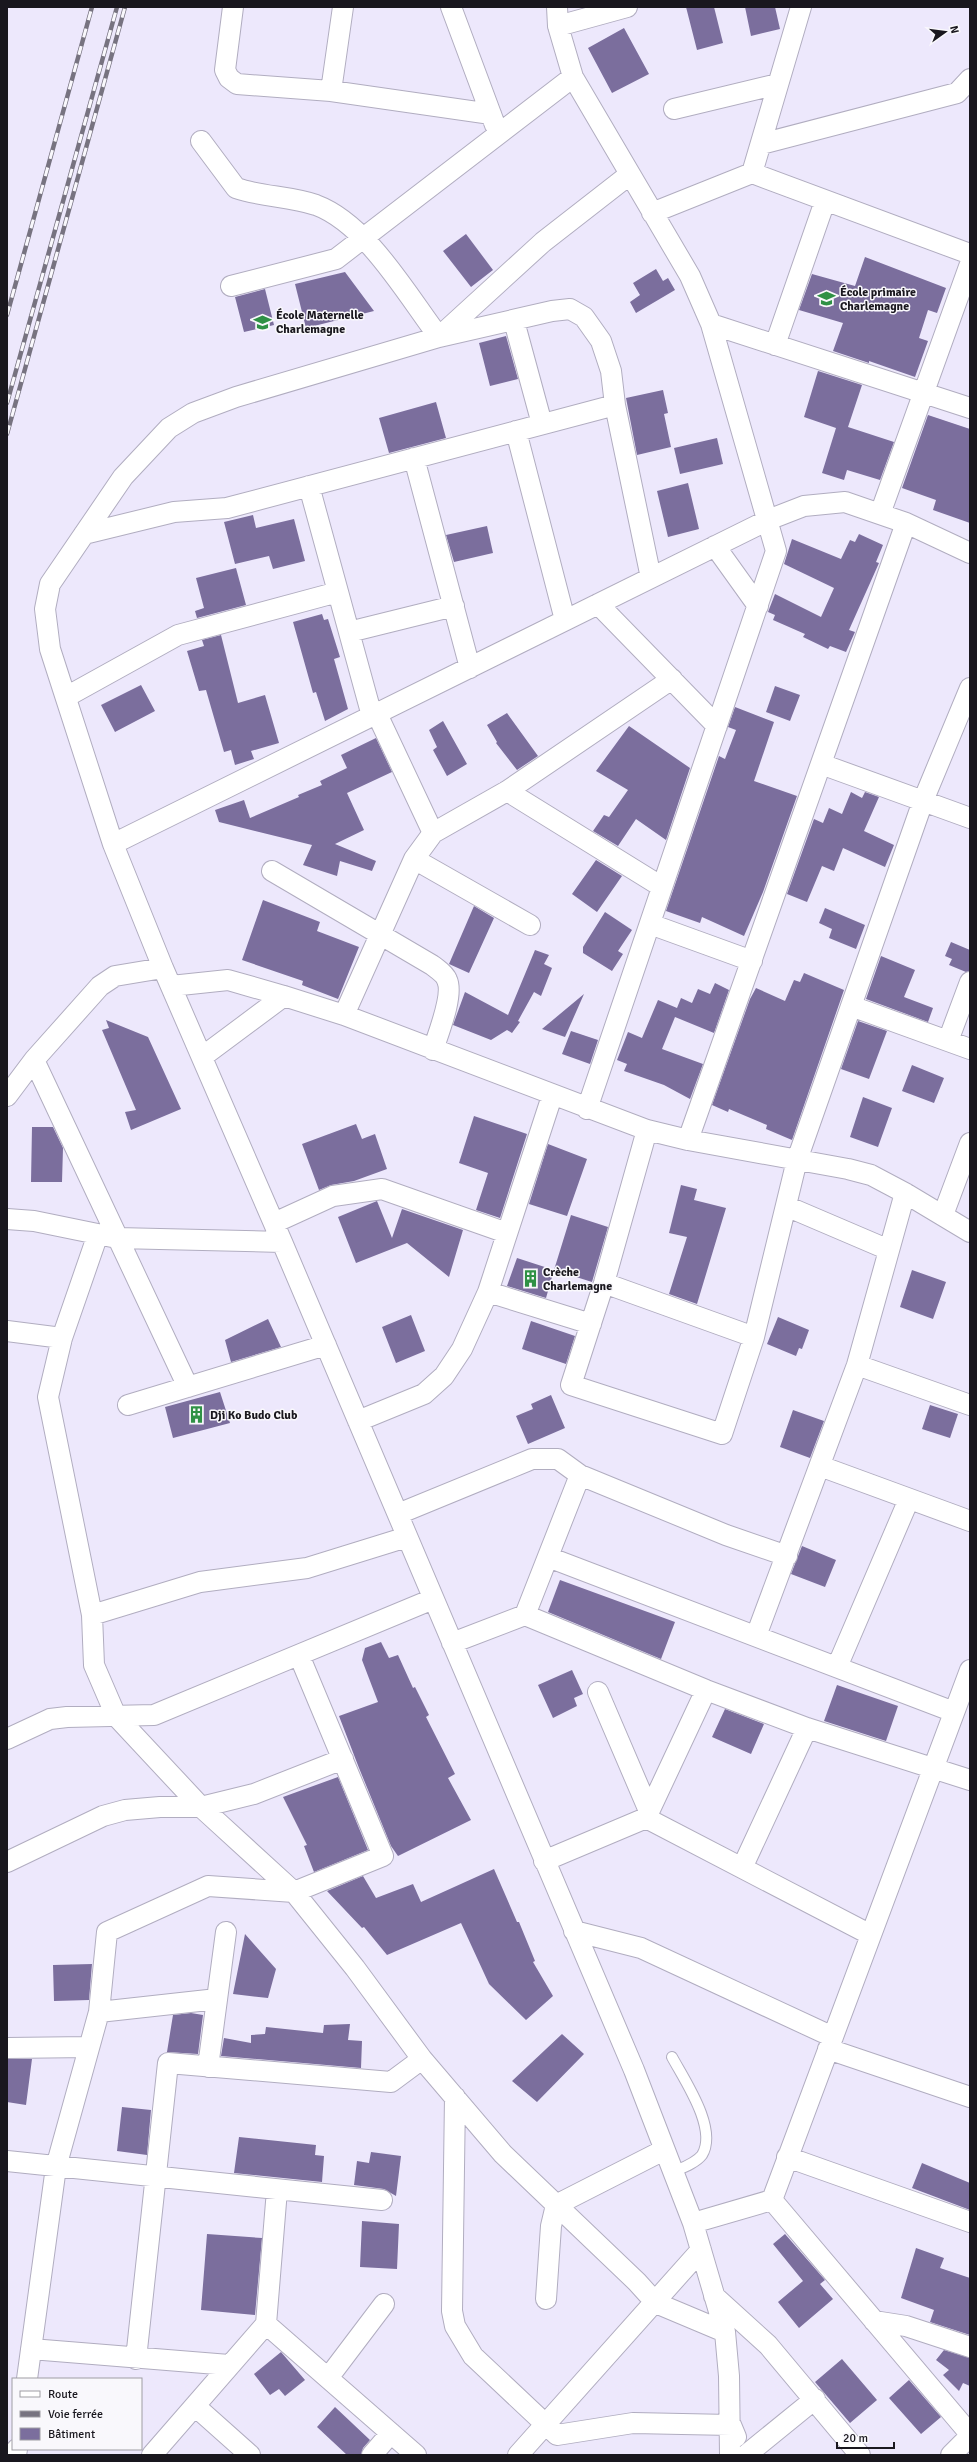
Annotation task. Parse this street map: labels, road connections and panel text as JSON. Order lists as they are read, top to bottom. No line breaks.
{"places":{"school or university":["École primaire Charlemagne","École Maternelle Charlemagne"],"building":["Crèche Charlemagne","Dji Ko Budo Club"]},"legend":["Route","Voie ferrée","Bâtiment"],"scale_bar":"20 m","north":"right"}
